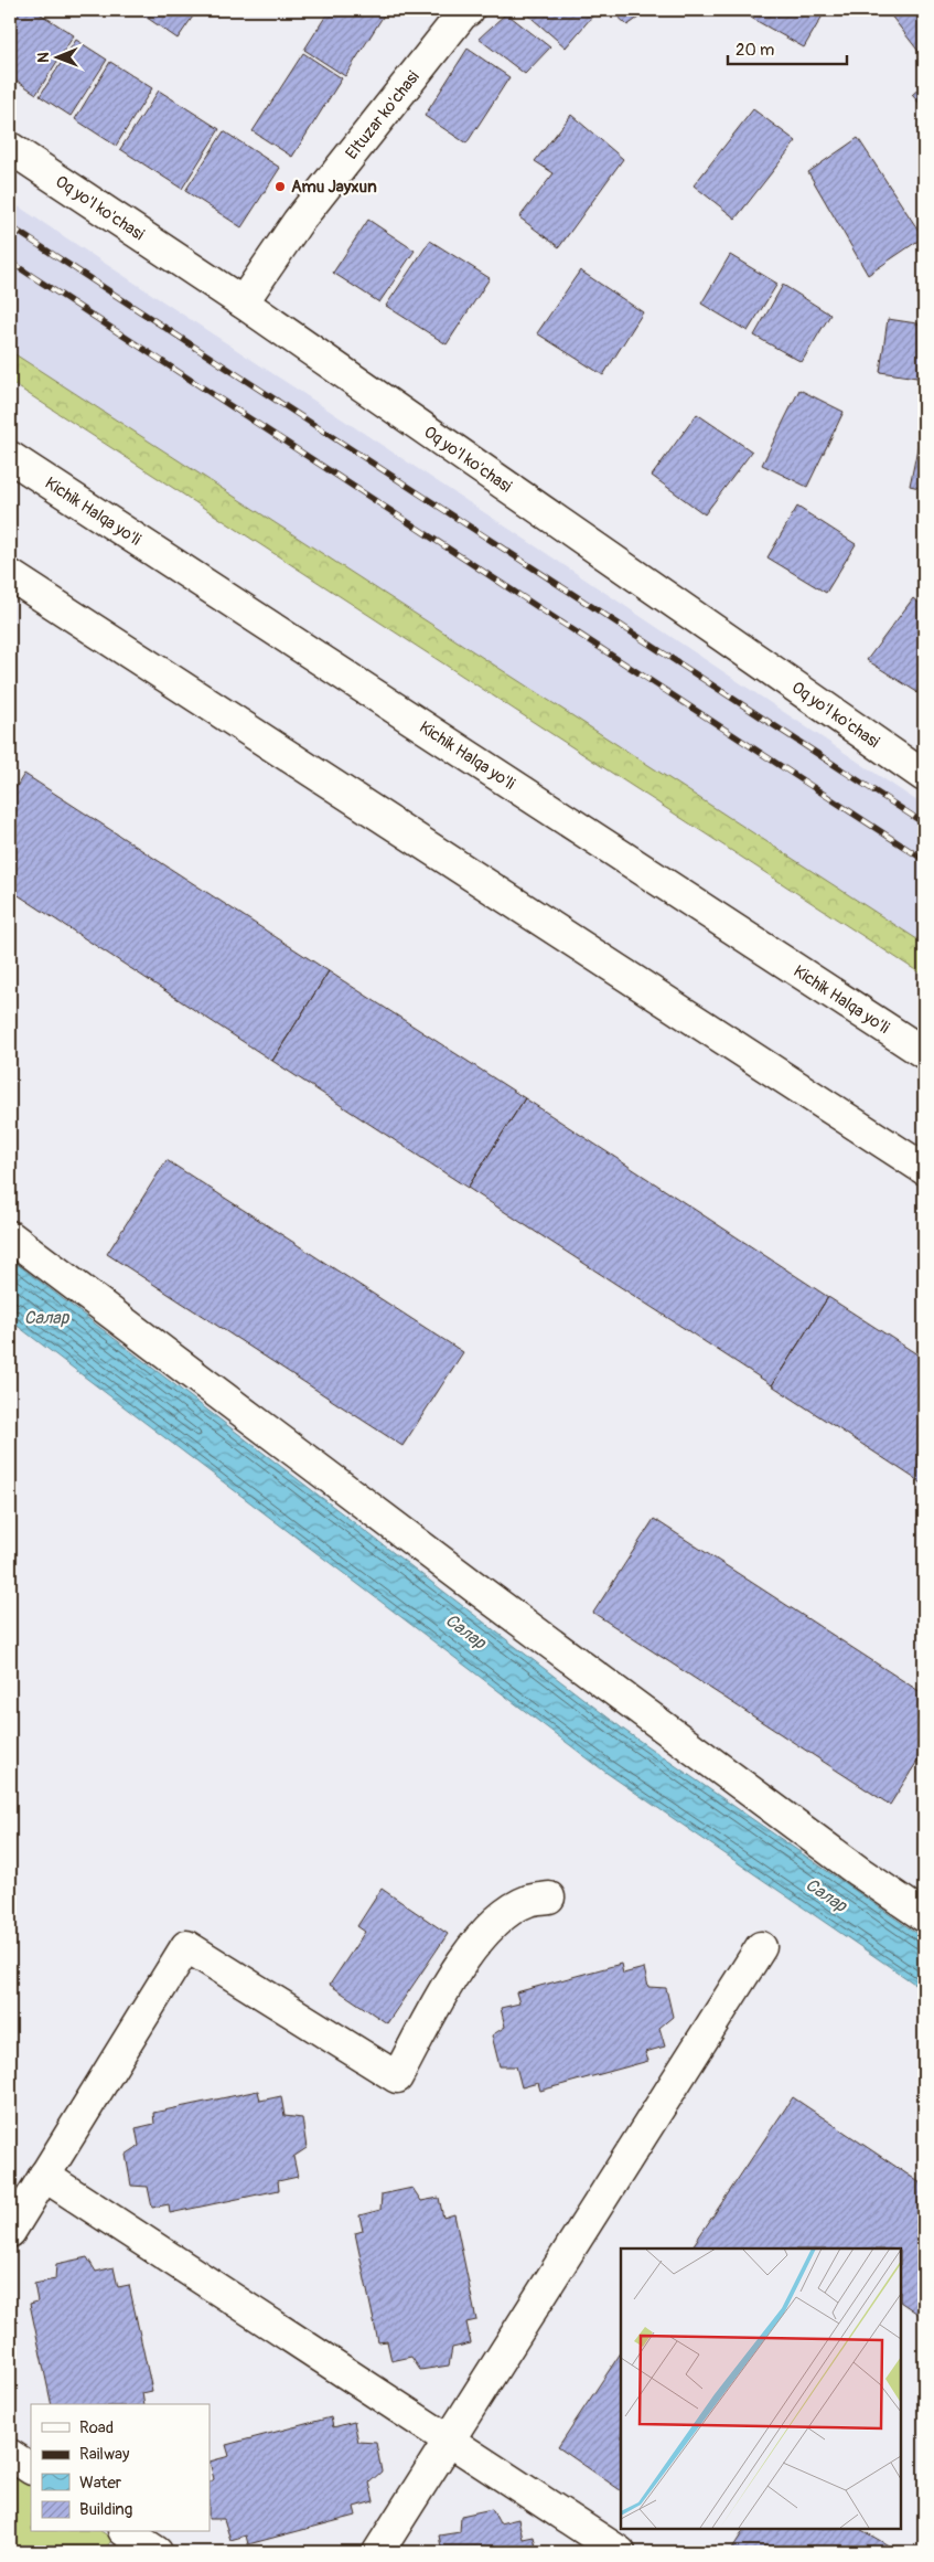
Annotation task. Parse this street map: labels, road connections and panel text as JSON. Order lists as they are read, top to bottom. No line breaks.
{"streets":{"main road":["Eltuzar ko'chasi","Oq yo'l ko'chasi","Kichik Halqa yo'li"]},"crossings":[["Eltuzar ko'chasi","Oq yo'l ko'chasi"]],"water":["Салар"],"places":["Amu Jayxun"],"legend":["Road","Railway","Water","Building"],"scale_bar":"20 m","north":"left"}
